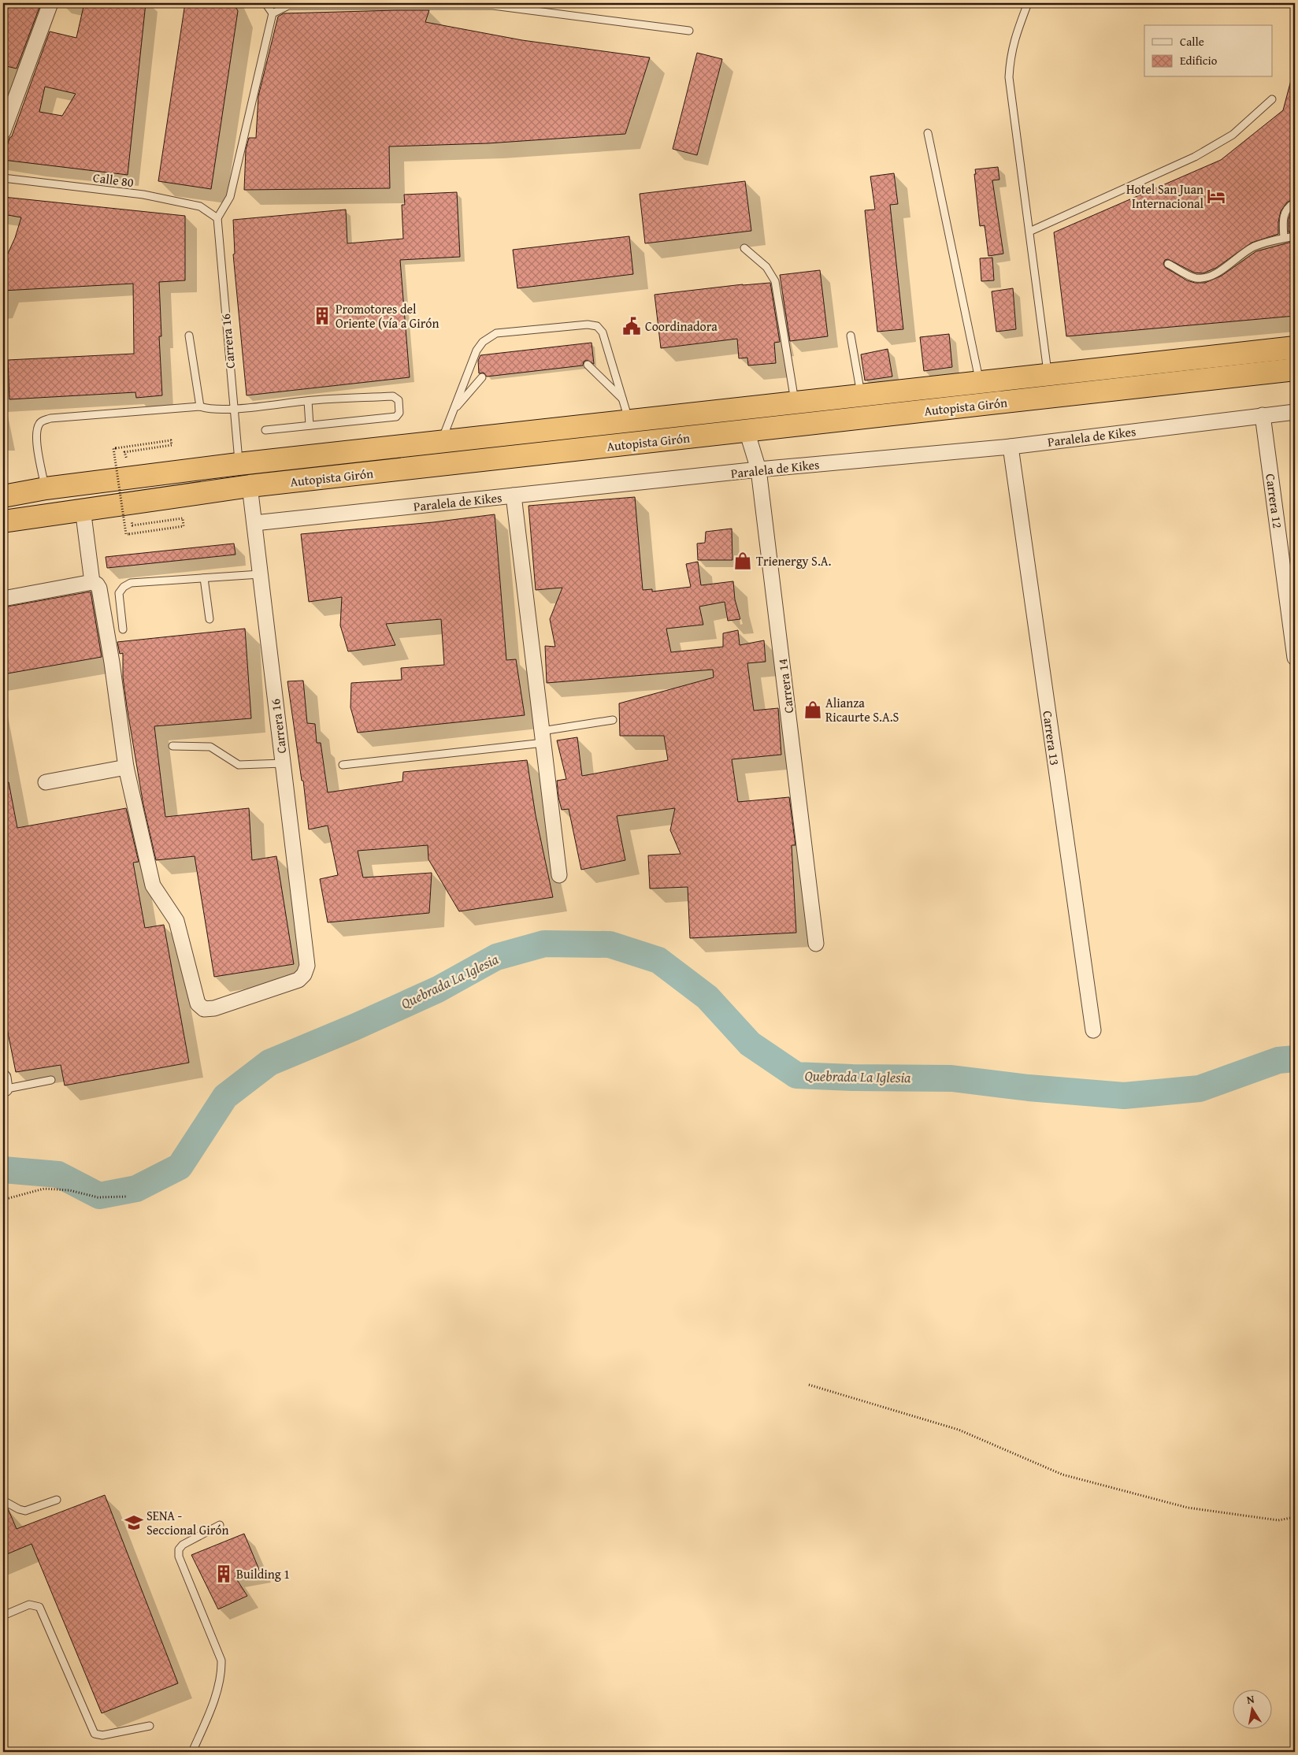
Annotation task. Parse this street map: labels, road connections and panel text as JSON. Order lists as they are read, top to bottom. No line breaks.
{"streets":{"highway":["Autopista Girón"],"street":["Carrera 16","Paralela de Kikes","Carrera 12","Carrera 14","Carrera 13"],"lane":["Calle 80"]},"crossings":[["Calle 80","Carrera 16"],["Carrera 16","Autopista Girón"],["Carrera 16","Paralela de Kikes"],["Autopista Girón","Carrera 14"],["Paralela de Kikes","Carrera 12"],["Paralela de Kikes","Carrera 14"],["Paralela de Kikes","Carrera 13"]],"water":["Quebrada La Iglesia"],"places":{"hotel":["Hotel San Juan Internacional"],"building":["Promotores del Oriente (vía a Girón","Building 1"],"public building":["Coordinadora"],"shop":["Trienergy S.A.","Alianza Ricaurte S.A.S"],"school or university":["SENA - Seccional Girón"]},"legend":["Calle","Edificio"],"north":"top"}
